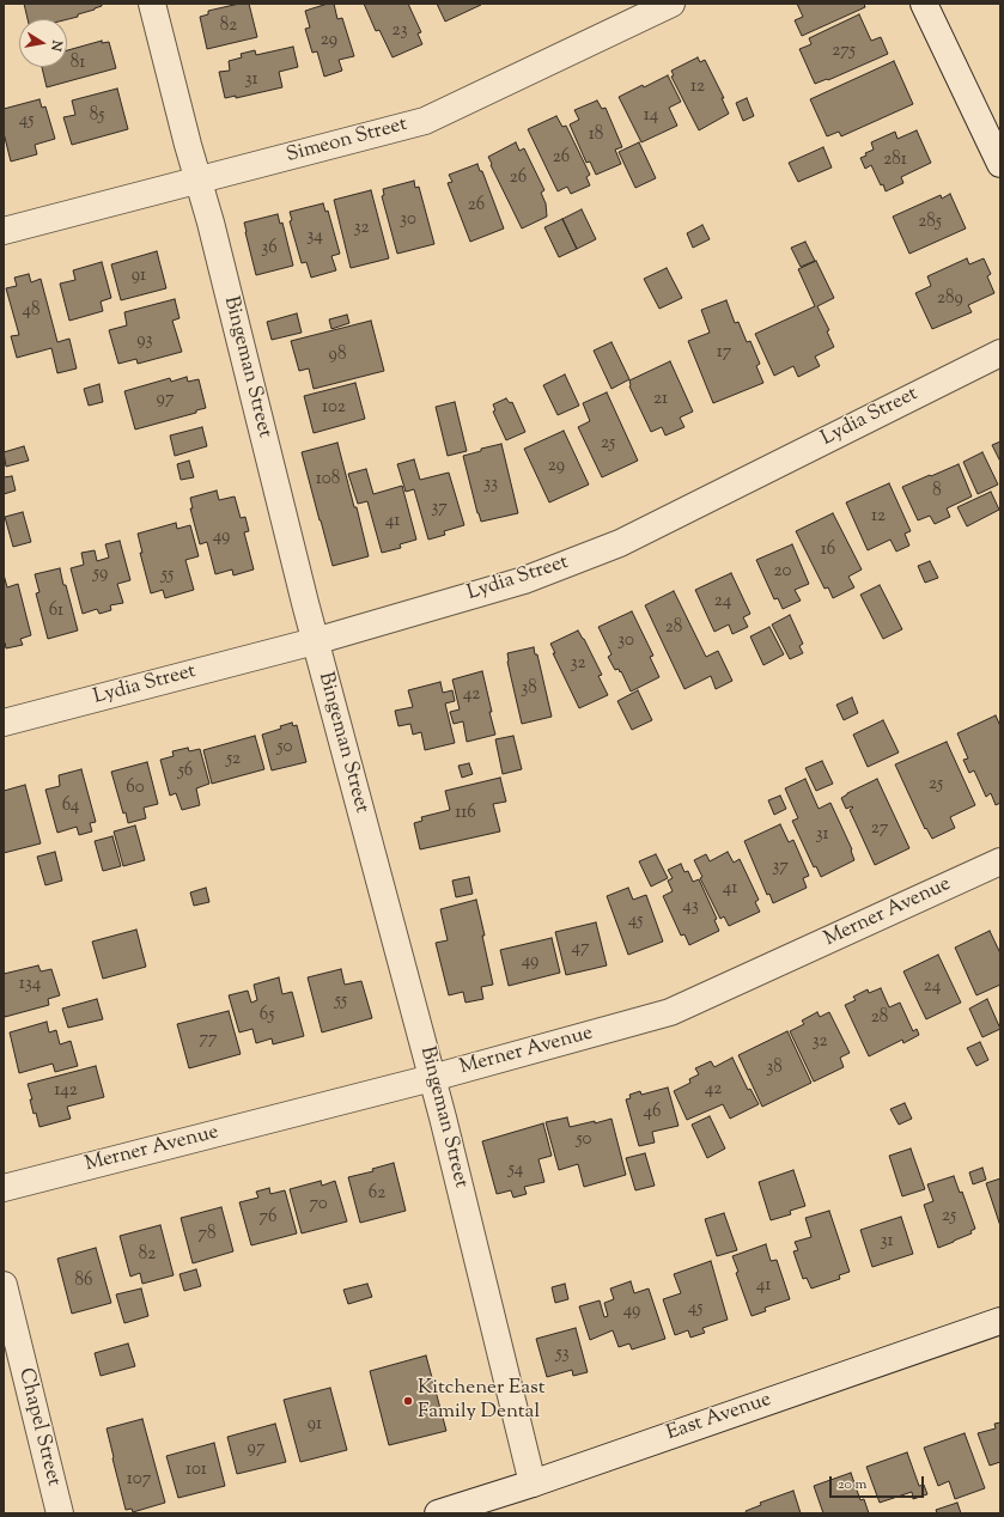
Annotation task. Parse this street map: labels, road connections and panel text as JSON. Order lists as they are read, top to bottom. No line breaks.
{"streets":{"street":["Simeon Street","Bingeman Street","Lydia Street","Merner Avenue","East Avenue","Chapel Street"]},"crossings":[["Simeon Street","Bingeman Street"],["Bingeman Street","Lydia Street"],["Bingeman Street","Merner Avenue"],["Bingeman Street","East Avenue"]],"places":["Kitchener East Family Dental"],"house_numbers":["82","23","29","275","81","31","12","85","14","45","18","26","281","26","26","30","285","32","34","36","91","289","48","93","17","98","97","21","102","25","29","108","33","8","37","12","41","49","16","20","59","55","24","61","28","30","32","38","42","50","52","56","25","60","64","116","27","31","37","41","43","45","47","49","134","24","55","65","28","77","32","38","42","142","46","50","54","62","70","25","76","78","31","82","86","41","45","49","53","91","97","101","107"],"scale_bar":"20 m","north":"right"}
